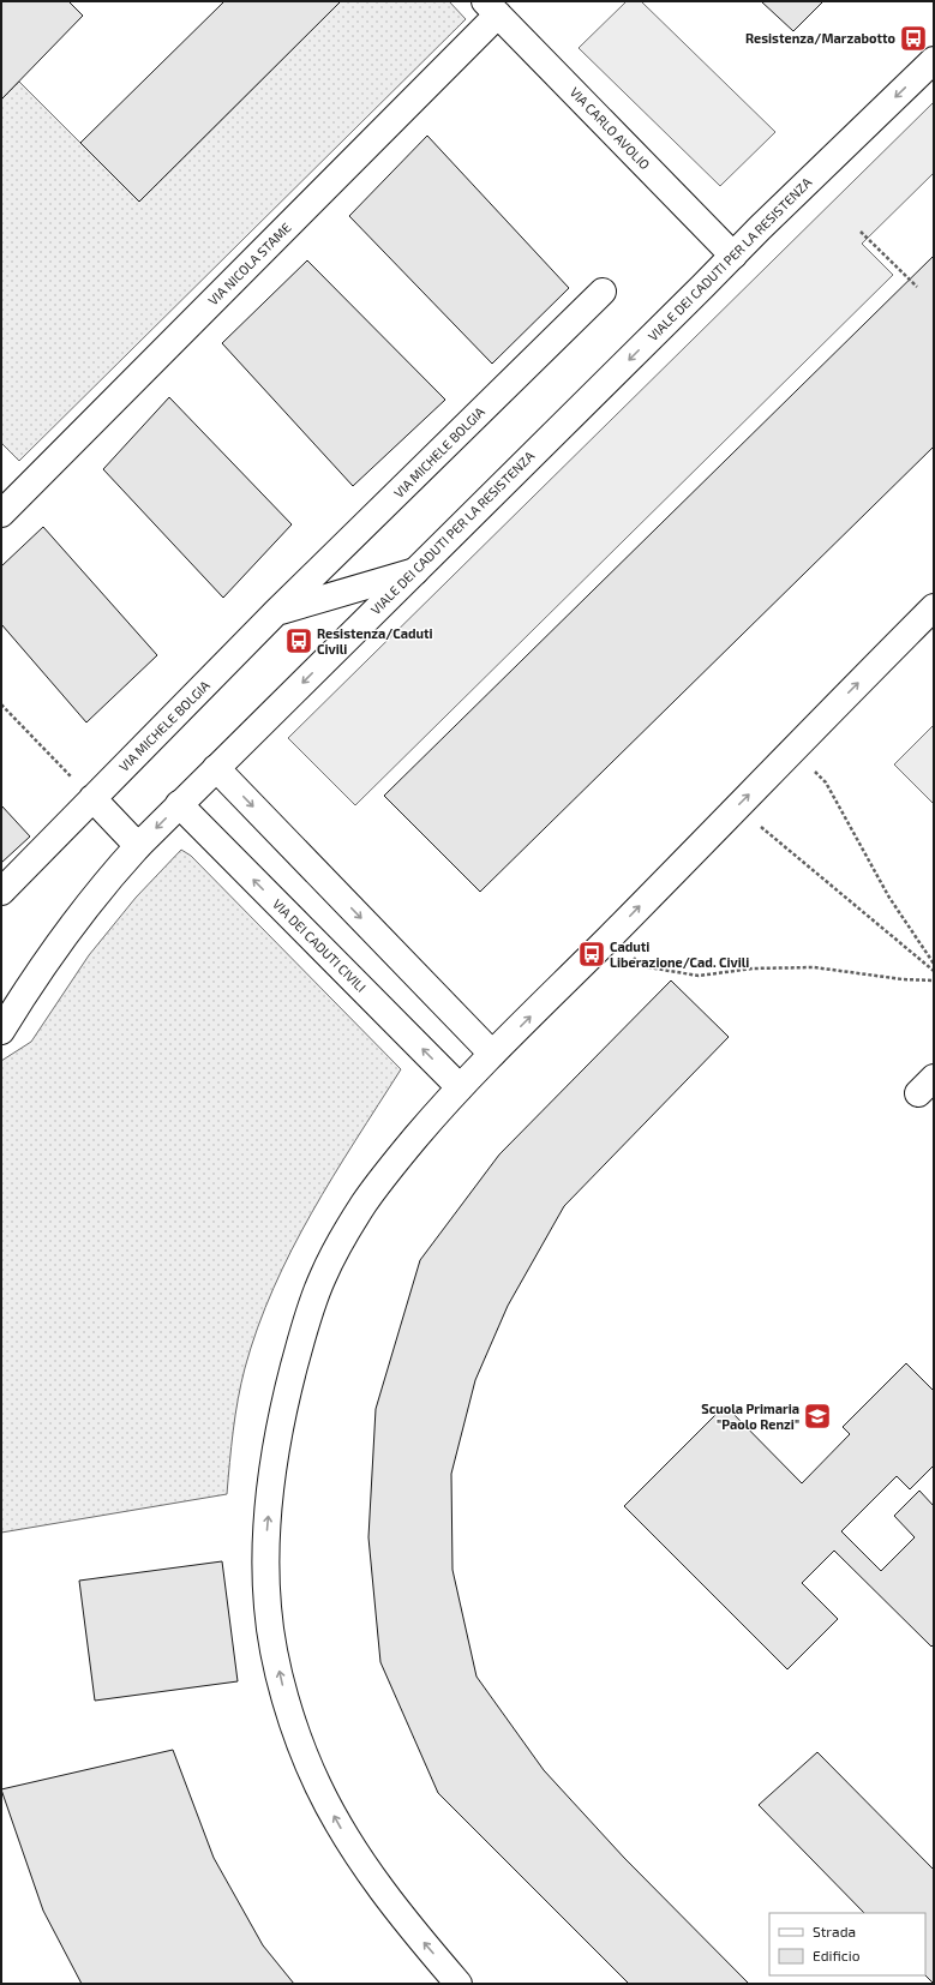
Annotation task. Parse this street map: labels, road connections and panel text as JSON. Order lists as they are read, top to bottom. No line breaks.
{"streets":{"street":["VIA CARLO AVOLIO","VIALE DEI CADUTI PER LA RESISTENZA","VIA NICOLA STAME","VIA MICHELE BOLGIA","VIA DEI CADUTI CIVILI"]},"crossings":[["VIA CARLO AVOLIO","VIALE DEI CADUTI PER LA RESISTENZA"],["VIA CARLO AVOLIO","VIA NICOLA STAME"],["VIALE DEI CADUTI PER LA RESISTENZA","VIA MICHELE BOLGIA"],["VIALE DEI CADUTI PER LA RESISTENZA","VIA DEI CADUTI CIVILI"]],"one_way":["VIALE DEI CADUTI PER LA RESISTENZA"],"places":{"bus stop":["Resistenza/Marzabotto","Resistenza/Caduti Civili","Caduti Liberazione/Cad. Civili"],"school or university":["Scuola Primaria \"Paolo Renzi\""]},"legend":["Strada","Edificio"]}
